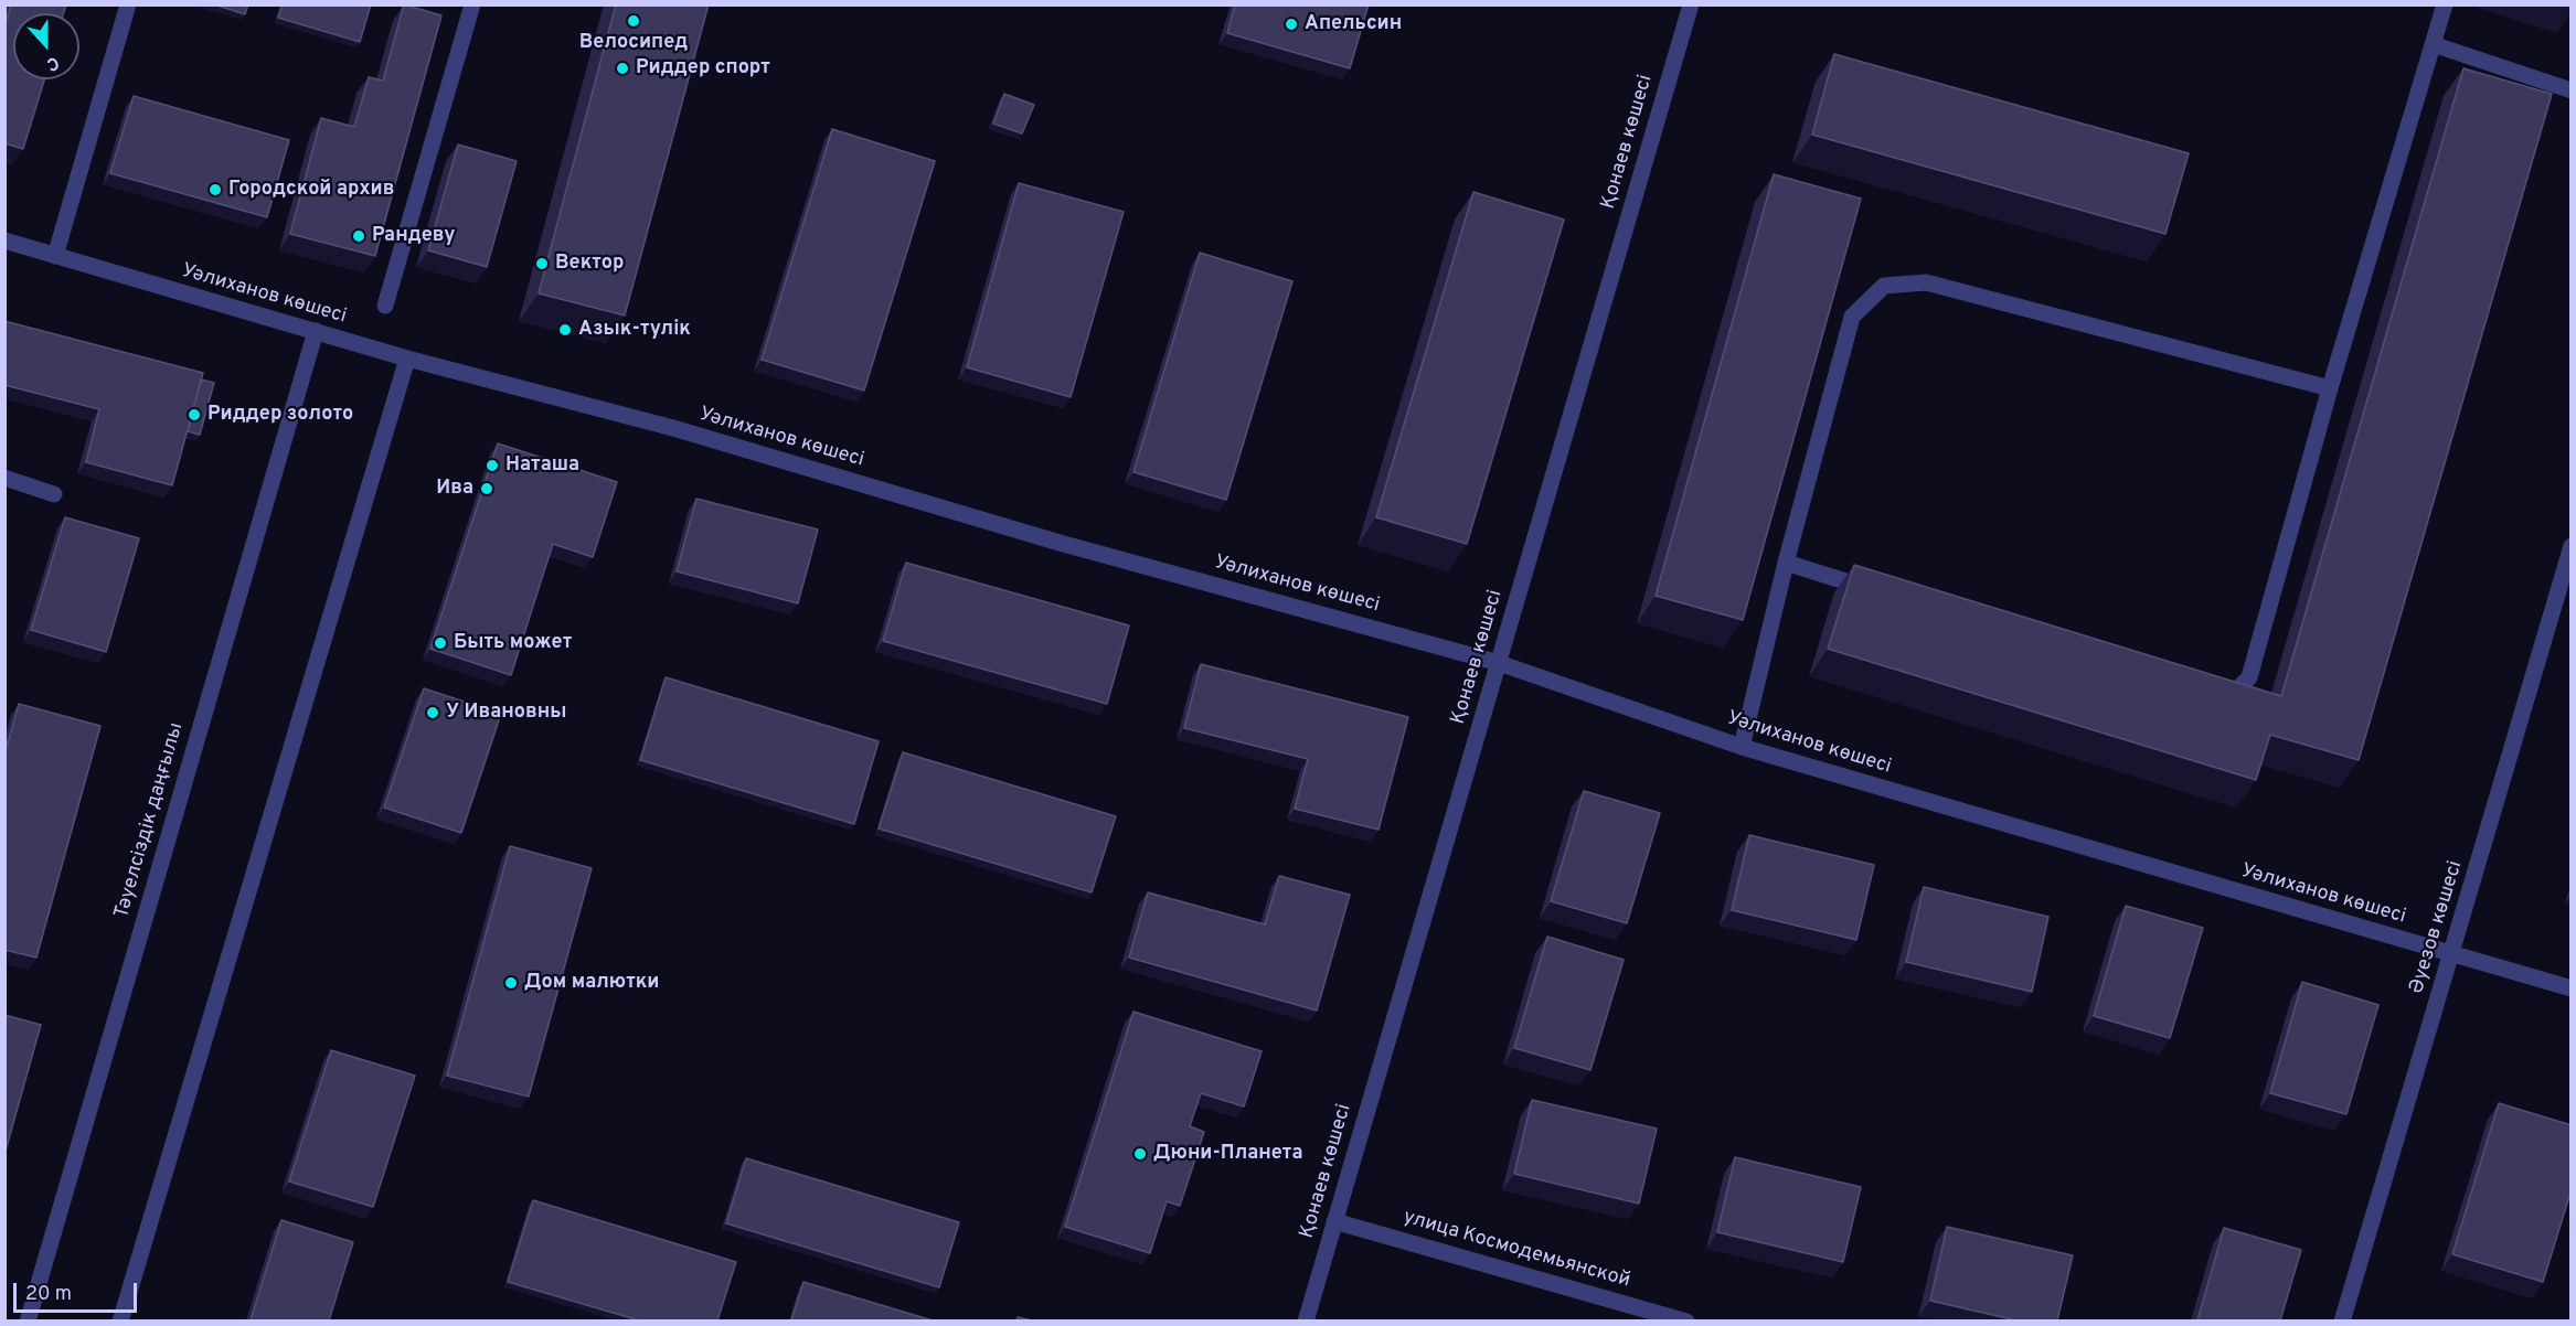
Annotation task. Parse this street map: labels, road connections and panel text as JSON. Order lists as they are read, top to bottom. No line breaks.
{"streets":{"street":["Қонаев көшесі","Уәлиханов көшесі","Тәуелсіздік даңғылы","Әуезов көшесі","улица Космодемьянской"]},"crossings":[["Қонаев көшесі","Уәлиханов көшесі"],["Қонаев көшесі","улица Космодемьянской"],["Уәлиханов көшесі","Тәуелсіздік даңғылы"],["Уәлиханов көшесі","Әуезов көшесі"]],"places":["Велосипед","Апельсин","Риддер спорт","Городской архив","Рандеву","Вектор","Азык-тулiк","Риддер золото","Наташа","Ива","Быть может","У Ивановны","Дом малютки","Дюни-Планета"],"scale_bar":"20 m","north":"bottom"}
